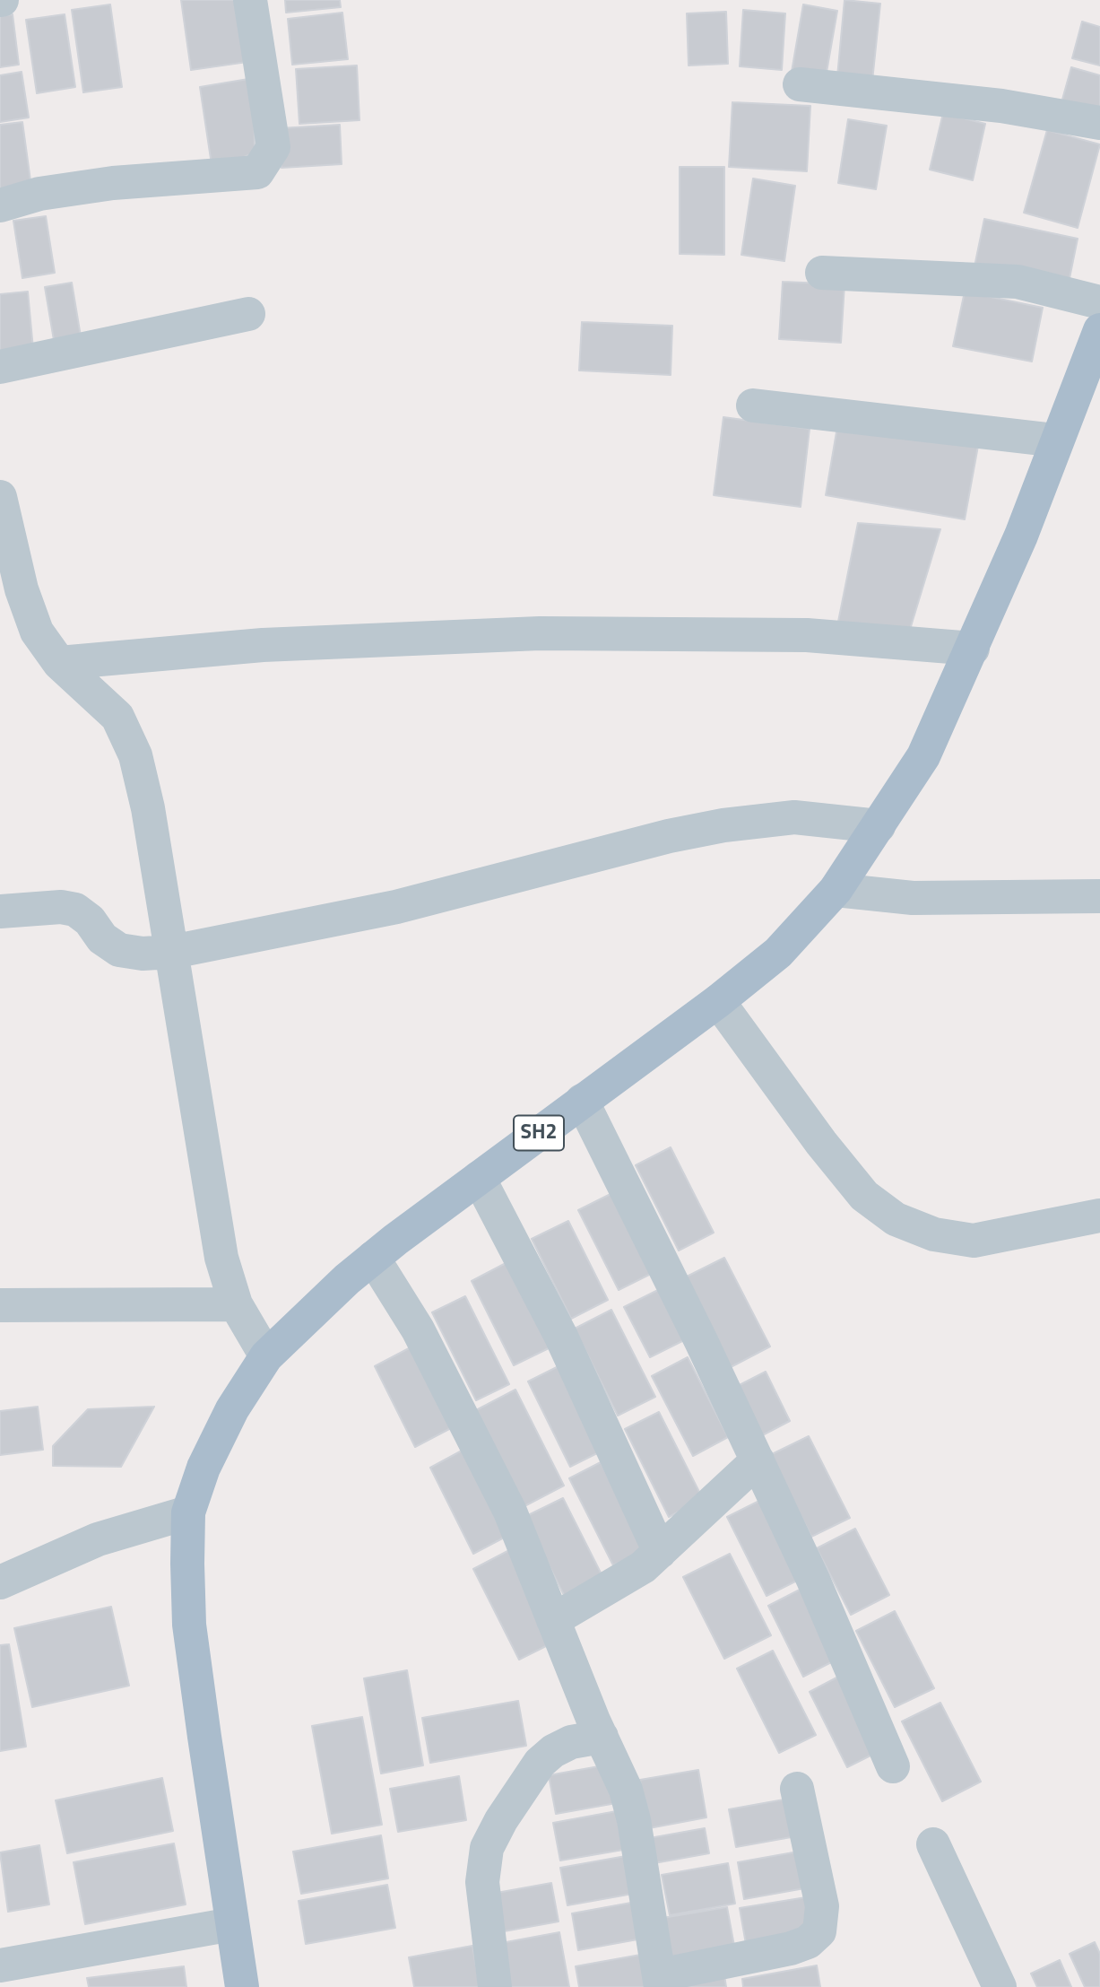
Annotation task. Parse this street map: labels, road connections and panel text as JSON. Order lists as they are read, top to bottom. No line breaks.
{"streets":{"main road":["SH2"]}}
